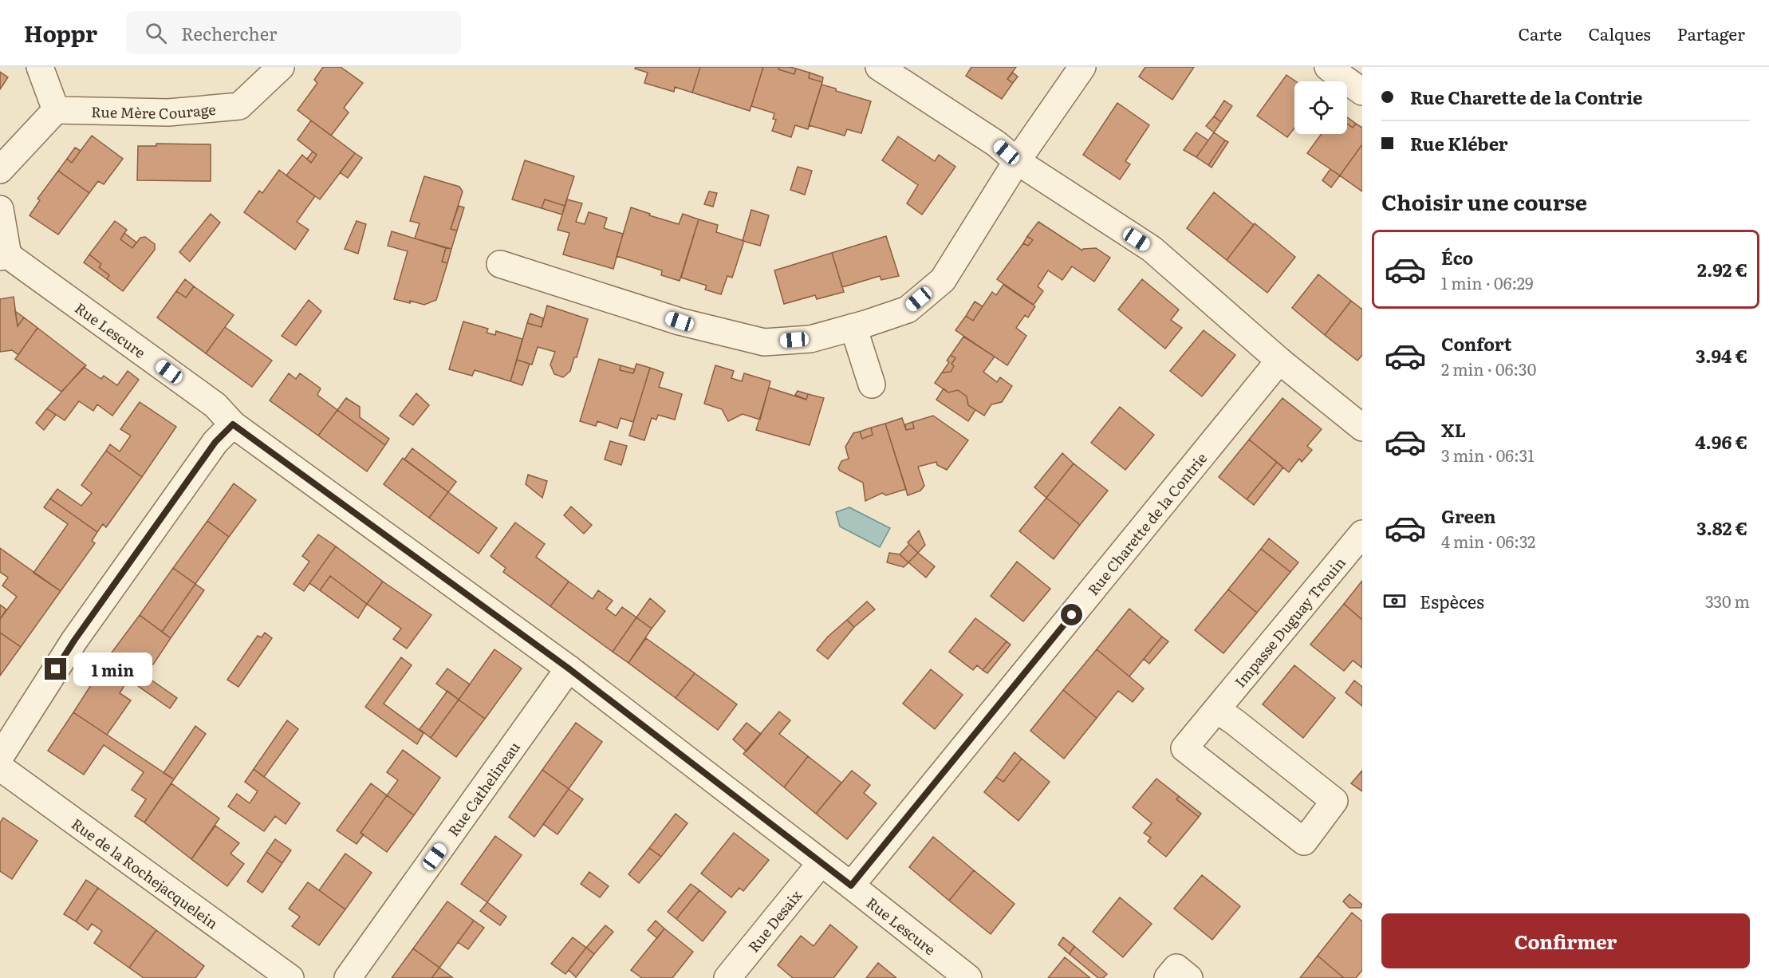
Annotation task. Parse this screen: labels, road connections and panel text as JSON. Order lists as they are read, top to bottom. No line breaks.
{"streets":{"street":["Rue Mère Courage","Rue Lescure","Rue Charette de la Contrie","Impasse Duguay Trouin","Rue Cathelineau","Rue de la Rochejacquelein","Rue Desaix"]},"crossings":[["Rue Lescure","Rue Charette de la Contrie"],["Rue Lescure","Rue Cathelineau"],["Rue Lescure","Rue Desaix"]],"page":{"header":"Hoppr","search":"Rechercher","nav":["Carte","Calques","Partager"],"banner":["Rue Charette de la Contrie","Rue Kléber"],"heading":"Choisir une course","list":[{"name":"Éco","note":"1 min · 06:29","value":"2.92 €"},{"name":"Confort","note":"2 min · 06:30","value":"3.94 €"},{"name":"XL","note":"3 min · 06:31","value":"4.96 €"},{"name":"Green","note":"4 min · 06:32","value":"3.82 €"}],"pay":["Espèces","330 m"],"bubble":"1 min","buttons":"Confirmer"}}
